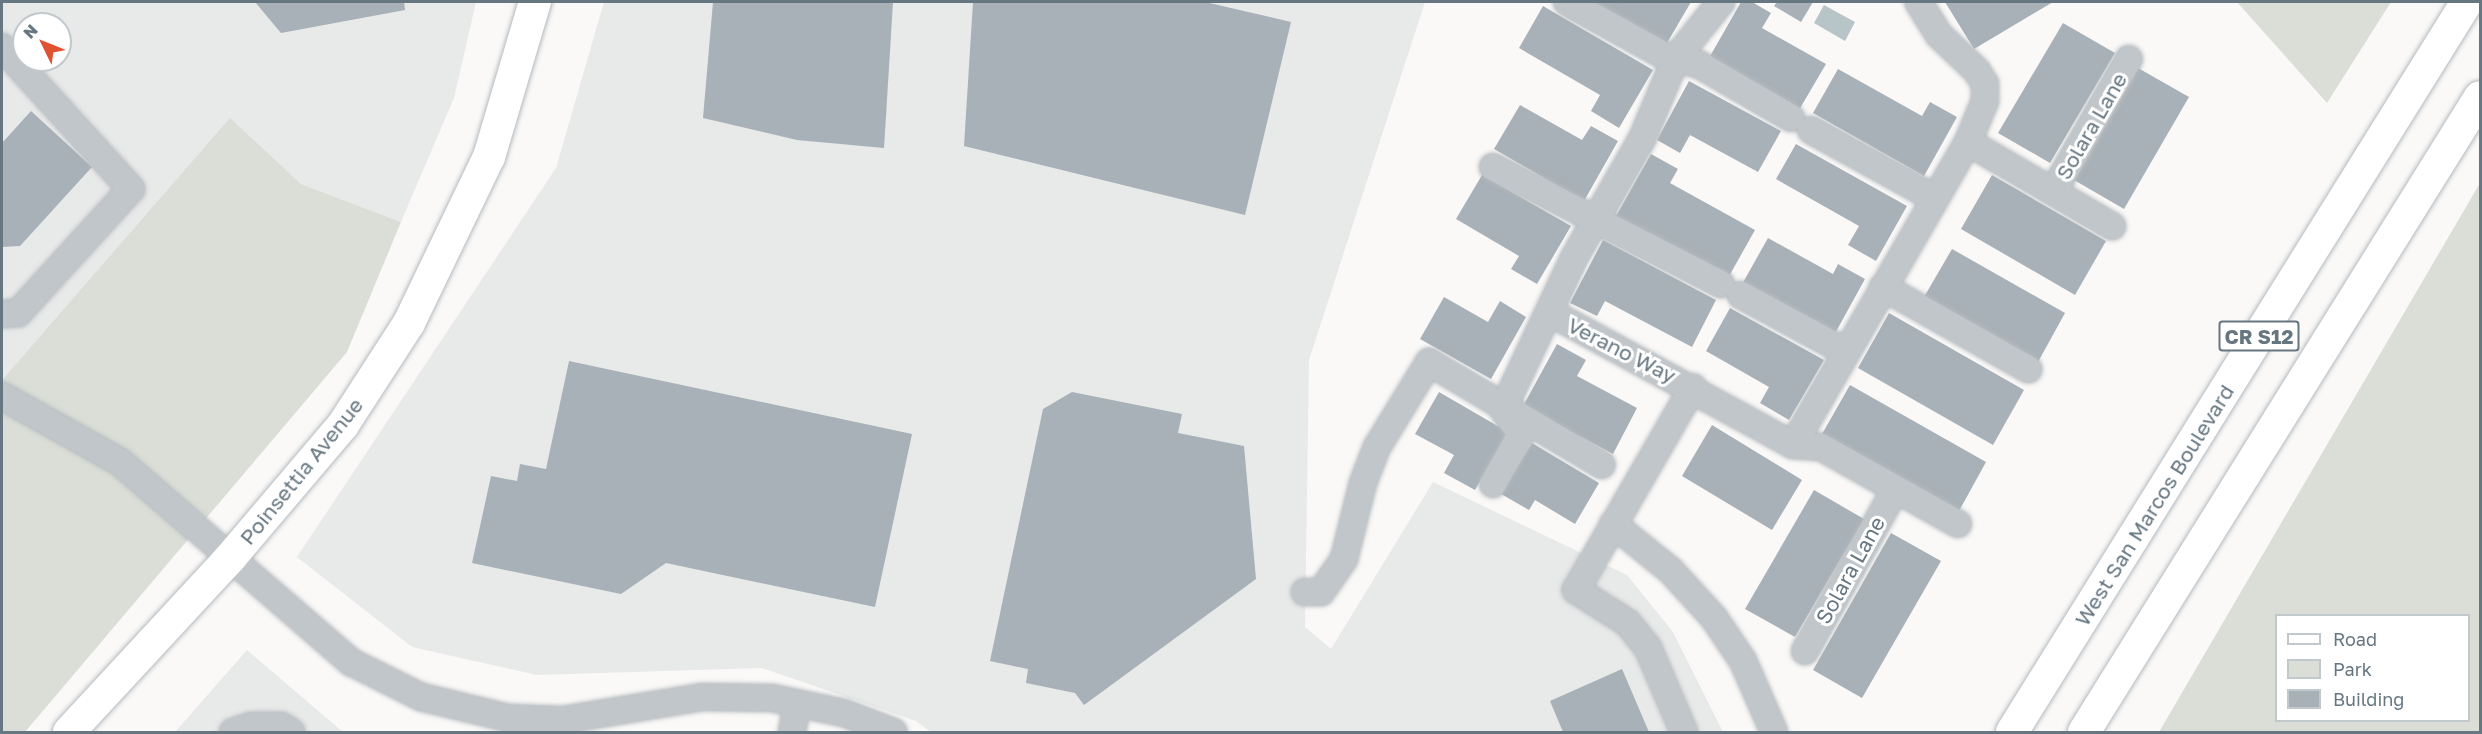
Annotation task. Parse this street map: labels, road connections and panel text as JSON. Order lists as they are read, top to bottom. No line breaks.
{"streets":{"main road":["CR S12","Poinsettia Avenue","West San Marcos Boulevard"],"street":["Solara Lane","Verano Way"]},"legend":["Road","Park","Building"],"north":"top left"}
